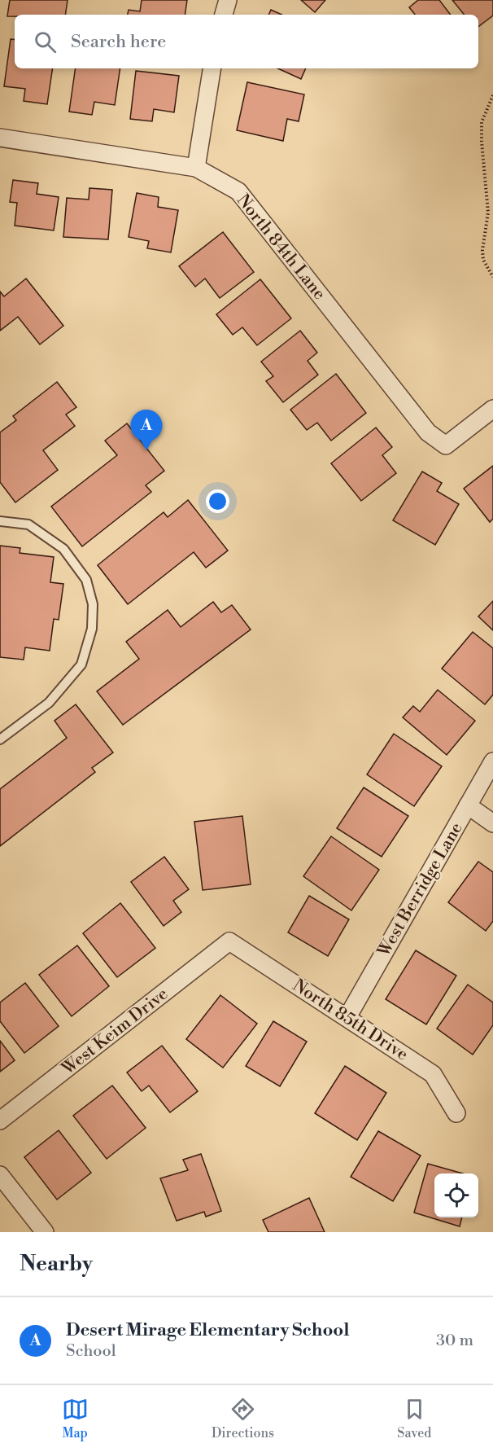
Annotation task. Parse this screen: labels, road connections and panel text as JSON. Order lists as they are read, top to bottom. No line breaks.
{"streets":{"street":["North 84th Lane","West Berridge Lane","North 85th Drive","West Keim Drive"]},"crossings":[["West Berridge Lane","North 85th Drive"],["North 85th Drive","West Keim Drive"]],"page":{"search":"Search here","pins":"A","heading":"Nearby","list":[{"mark":"A","name":"Desert Mirage Elementary School","note":"School","value":"30 m"}],"nav":["Map","Directions","Saved"]}}
